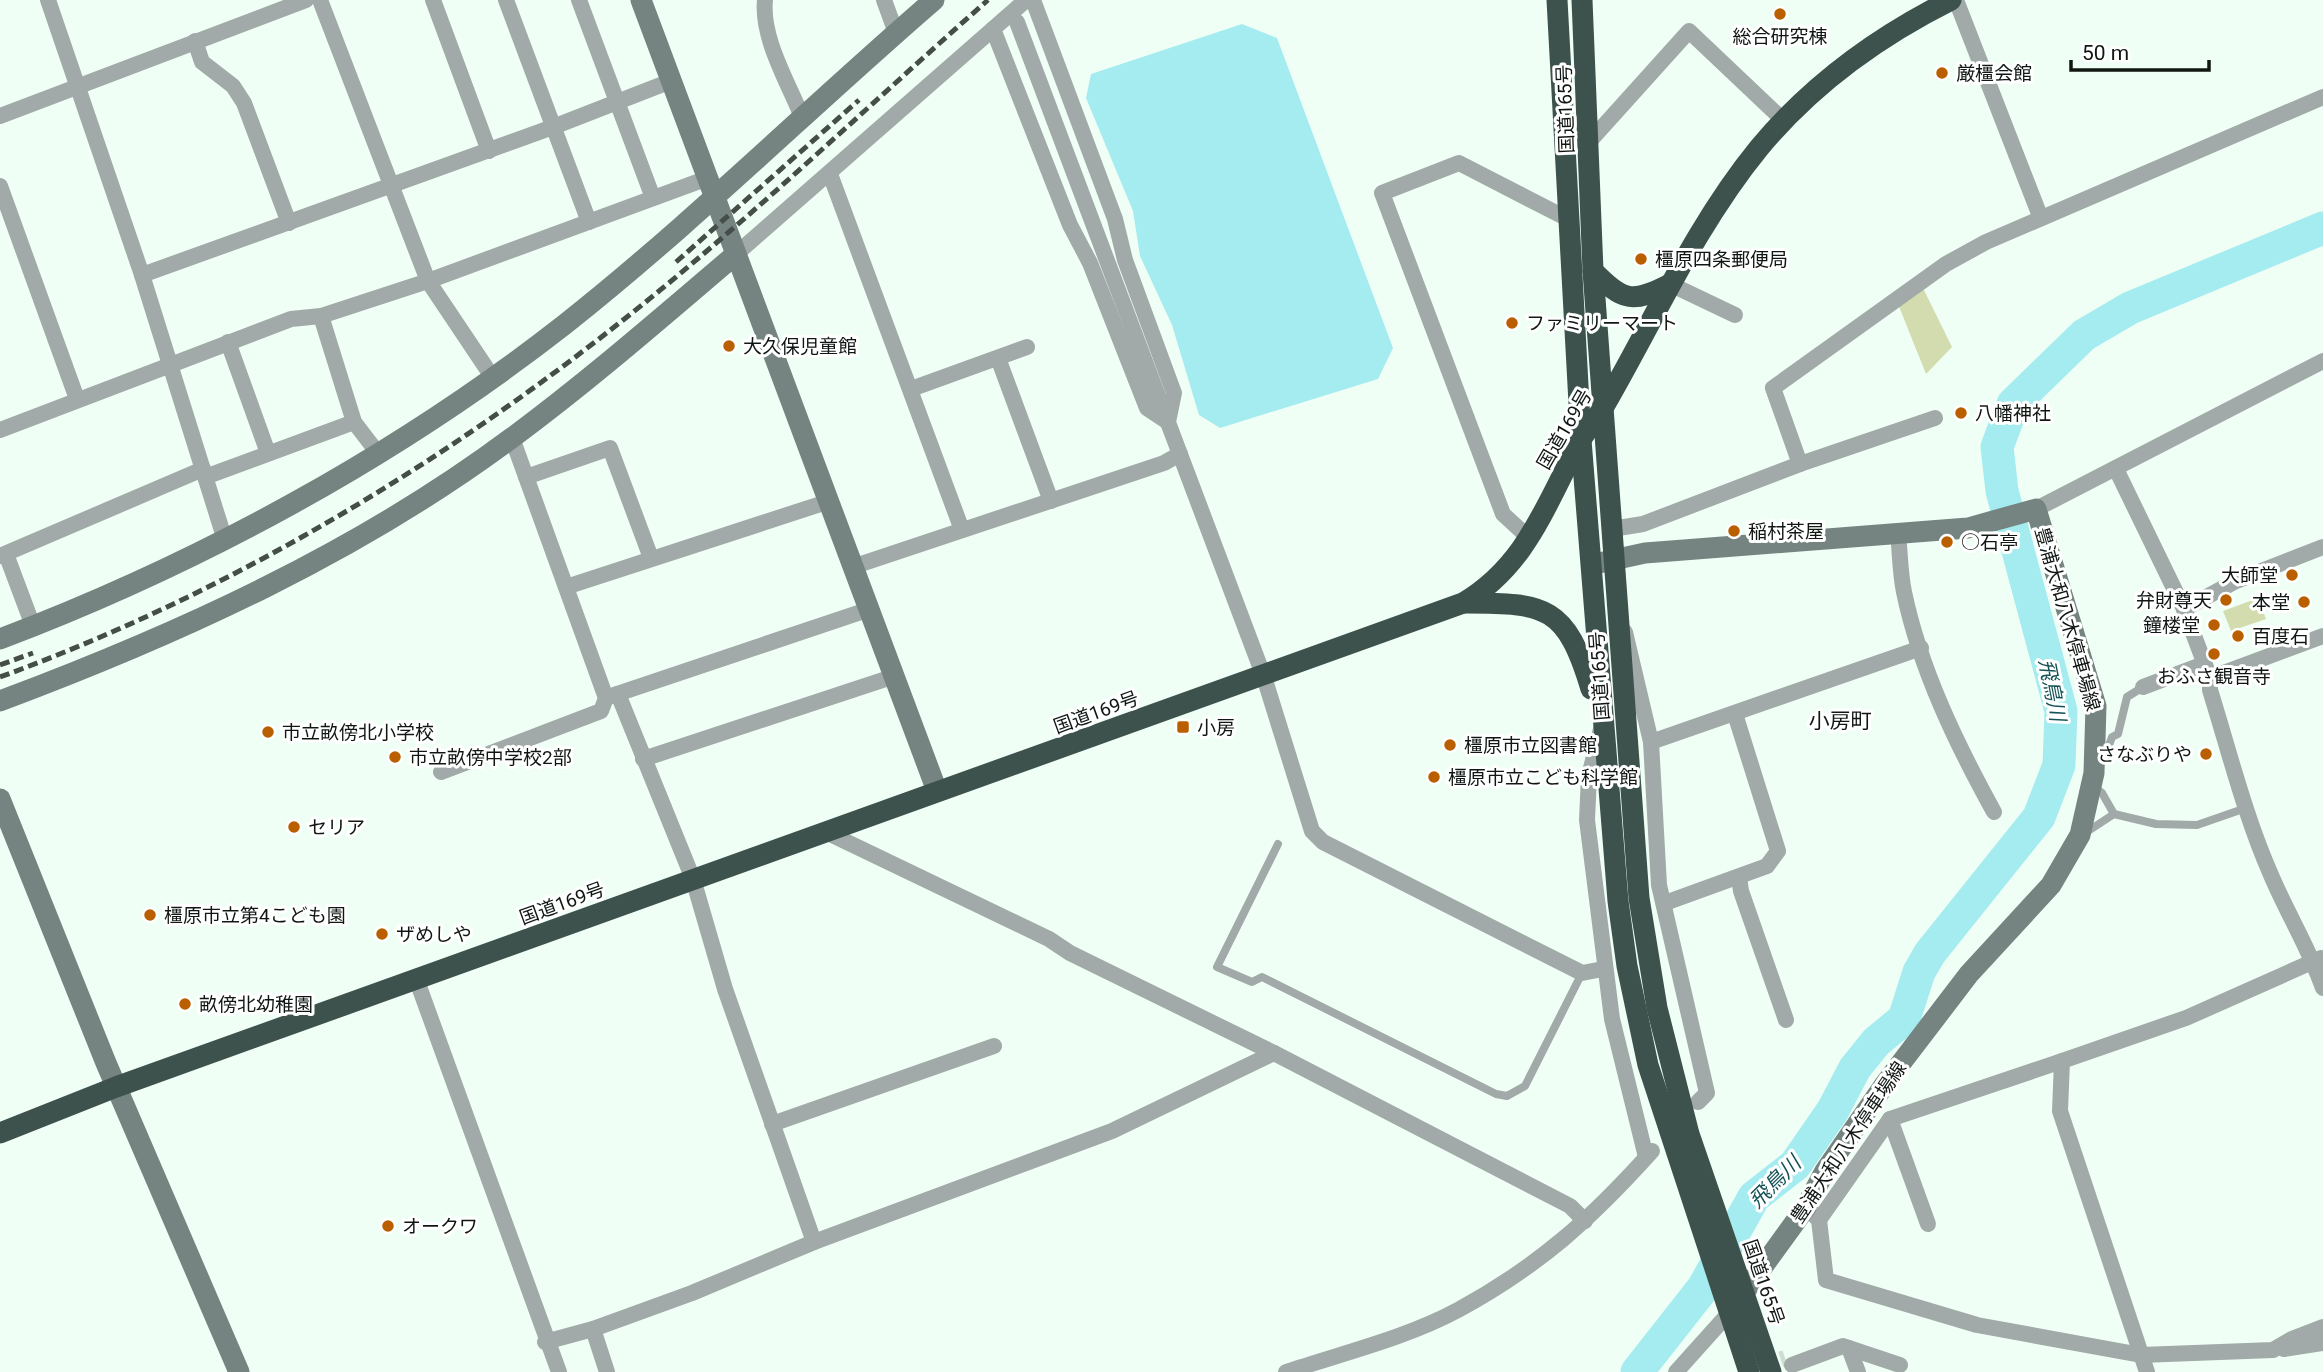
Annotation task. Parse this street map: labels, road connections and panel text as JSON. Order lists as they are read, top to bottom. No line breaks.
{"streets":{"highway":["国道165号","国道169号"],"street":["豊浦大和八木停車場線"]},"crossings":[["国道165号","国道169号"],["国道165号","豊浦大和八木停車場線"]],"districts":["小房町"],"water":["飛鳥川"],"places":{"other":["総合研究棟","厳橿会館","橿原四条郵便局","ファミリーマート","大久保児童館","八幡神社","稲村茶屋","○石亭","大師堂","弁財尊天","本堂","鐘楼堂","百度石","おふさ観音寺","市立畝傍北小学校","橿原市立図書館","さなぶりや","市立畝傍中学校2部","橿原市立こども科学館","セリア","橿原市立第4こども園","ザめしや","畝傍北幼稚園","オークワ"],"transit":["小房"]},"scale_bar":"50 m"}
